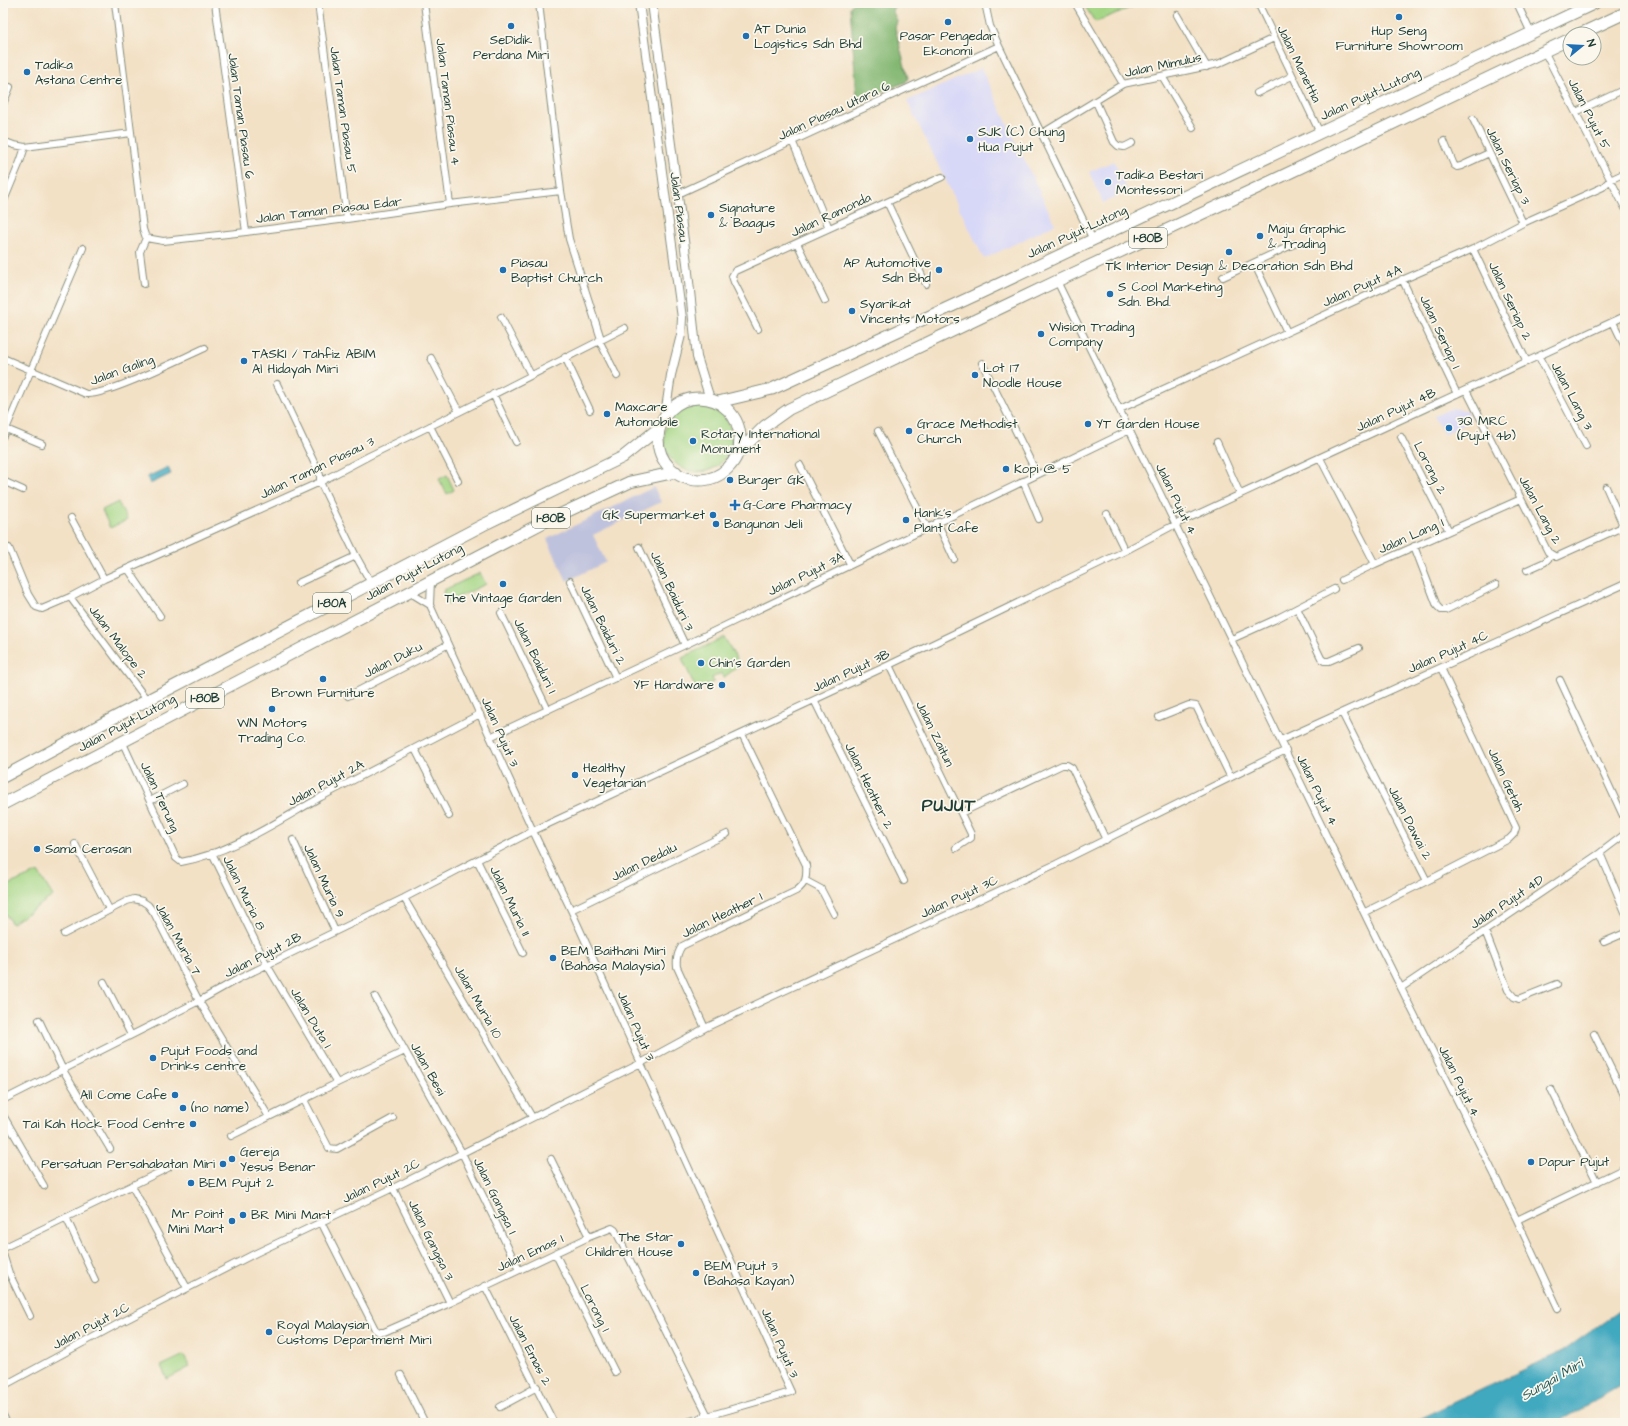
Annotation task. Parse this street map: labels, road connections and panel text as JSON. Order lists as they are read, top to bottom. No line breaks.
{"streets":{"highway":["Jalan Pujut-Lutong","1-80B","1-80A"],"street":["Jalan Manettia","Jalan Mimulus","Jalan Taman Piasau 4","Jalan Taman Piasau 5","Jalan Piasau Utara 6","Jalan Pujut 5","Jalan Taman Piasau 6","Jalan Seriap 3","Jalan Piasau","Jalan Taman Piasau Edar","Jalan Ramonda","Jalan Pujut 4A","Jalan Seriap 2","Jalan Seriap 1","Jalan Galing","Jalan Lang 3","Jalan Pujut 4B","Jalan Taman Piasau 3","Lorong 2","Jalan Pujut 4","Jalan Lang 2","Jalan Lang 1","Jalan Pujut 3A","Jalan Baiduri 3","Jalan Baiduri 2","Jalan Malope 2","Jalan Pujut 4C","Jalan Baiduri 1","Jalan Duku","Jalan Pujut 3B","Jalan Pujut 3","Jalan Zaitun","Jalan Getah","Jalan Pujut 2A","Jalan Heather 2","Jalan Terung","Jalan Dawai 2","Jalan Dedalu","Jalan Muria 9","Jalan Muria 8","Jalan Pujut 3C","Jalan Muria 11","Jalan Pujut 4D","Jalan Heather 1","Jalan Muria 7","Jalan Pujut 2B","Jalan Muria 10","Jalan Duta 1","Jalan Besi","Jalan Pujut 2C","Jalan Gangsa 1","Jalan Gangsa 3","Jalan Emas 1","Lorong 1","Jalan Emas 2"]},"crossings":[["Jalan Manettia","Jalan Mimulus"],["Jalan Manettia","Jalan Pujut-Lutong"],["Jalan Pujut-Lutong","Jalan Piasau"],["Jalan Pujut-Lutong","1-80B"],["Jalan Pujut-Lutong","Jalan Malope 2"],["Jalan Pujut-Lutong","Jalan Pujut 3"],["Jalan Pujut-Lutong","Jalan Terung"],["Jalan Taman Piasau 4","Jalan Taman Piasau Edar"],["Jalan Taman Piasau 5","Jalan Taman Piasau Edar"],["Jalan Piasau Utara 6","Jalan Piasau"],["Jalan Pujut 5","1-80B"],["Jalan Pujut 5","Jalan Pujut 4A"],["Jalan Taman Piasau 6","Jalan Taman Piasau Edar"],["Jalan Seriap 3","Jalan Pujut 4A"],["Jalan Piasau","1-80B"],["1-80B","Jalan Pujut 4"],["Jalan Pujut 4A","Jalan Seriap 2"],["Jalan Pujut 4A","Jalan Seriap 1"],["Jalan Pujut 4A","Jalan Pujut 4"],["Jalan Seriap 2","Jalan Pujut 4B"],["Jalan Seriap 1","Jalan Pujut 4B"],["Jalan Lang 3","Jalan Pujut 4B"],["Jalan Pujut 4B","Jalan Pujut 4"],["Jalan Pujut 4B","Jalan Lang 2"],["Jalan Pujut 4B","Jalan Lang 1"],["Jalan Pujut 4B","Jalan Pujut 3B"],["Jalan Taman Piasau 3","Jalan Malope 2"],["Lorong 2","Jalan Lang 1"],["Jalan Pujut 4","Jalan Pujut 3A"],["Jalan Pujut 4","Jalan Pujut 4C"],["Jalan Pujut 4","Jalan Pujut 3B"],["Jalan Pujut 4","Jalan Pujut 3C"],["Jalan Pujut 4","Jalan Pujut 4D"],["Jalan Lang 2","Jalan Lang 1"],["Jalan Pujut 3A","Jalan Baiduri 3"],["Jalan Pujut 3A","Jalan Baiduri 2"],["Jalan Pujut 3A","Jalan Baiduri 1"],["Jalan Pujut 3A","Jalan Pujut 3"],["Jalan Pujut 4C","Jalan Getah"],["Jalan Pujut 4C","Jalan Dawai 2"],["Jalan Duku","Jalan Pujut 3"],["Jalan Pujut 3B","Jalan Pujut 3"],["Jalan Pujut 3B","Jalan Zaitun"],["Jalan Pujut 3B","Jalan Heather 2"],["Jalan Pujut 3B","Jalan Pujut 2B"],["Jalan Pujut 3","Jalan Pujut 2A"],["Jalan Pujut 3","Jalan Dedalu"],["Jalan Pujut 3","Jalan Pujut 3C"],["Jalan Pujut 3","Jalan Pujut 2B"],["Jalan Pujut 3","Jalan Pujut 2C"],["Jalan Pujut 3","Jalan Emas 1"],["Jalan Getah","Jalan Dawai 2"],["Jalan Pujut 2A","Jalan Terung"],["Jalan Pujut 2A","Jalan Muria 8"],["Jalan Muria 9","Jalan Pujut 2B"],["Jalan Muria 8","Jalan Pujut 2B"],["Jalan Muria 8","Jalan Duta 1"],["Jalan Pujut 3C","Jalan Heather 1"],["Jalan Pujut 3C","Jalan Pujut 2C"],["Jalan Muria 11","Jalan Pujut 2B"],["Jalan Muria 7","Jalan Pujut 2B"],["Jalan Pujut 2B","Jalan Muria 10"],["Jalan Pujut 2B","Jalan Duta 1"],["Jalan Muria 10","Jalan Pujut 2C"],["Jalan Besi","Jalan Pujut 2C"],["Jalan Besi","Jalan Gangsa 1"],["Jalan Pujut 2C","Jalan Gangsa 1"],["Jalan Pujut 2C","Jalan Gangsa 3"],["Jalan Pujut 2C","Jalan Emas 1"],["Jalan Gangsa 1","Jalan Emas 1"],["Jalan Gangsa 3","Jalan Emas 1"],["Jalan Emas 1","Lorong 1"],["Jalan Emas 1","Jalan Emas 2"]],"districts":["PUJUT"],"water":["Sungai Miri"],"places":{"other":["Hup Seng Furniture Showroom","Pasar Pengedar Ekonomi","SeDidik Perdana Miri","AT Dunia Logistics Sdn Bhd","Tadika Astana Centre","SJK (C) Chung Hua Pujut","Tadika Bestari Montessori","Signature & Baagus","Maju Graphic & Trading","TK Interior Design & Decoration Sdn Bhd","Piasau Baptist Church","AP Automotive Sdn Bhd","S Cool Marketing Sdn. Bhd.","Syarikat Vincents Motors","Wision Trading Company","TASKI / Tahfiz ABIM Al Hidayah Miri","Lot 17 Noodle House","Maxcare Automobile","YT Garden House","3Q MRC (Pujut 4b)","Grace Methodist Church","Rotary International Monument","Kopi @ 5","Burger GK","GK Supermarket","Hank's Plant Cafe","Bangunan Jeli","The Vintage Garden","Chin's Garden","Brown Furniture","YF Hardware","WN Motors Trading Co.","Healthy Vegetarian","Sama Cerasan","BEM Baithani Miri (Bahasa Malaysia)","Pujut Foods and Drinks centre","All Come Cafe","(no name)","Tai Kah Hock Food Centre","Gereja Yesus Benar","Dapur Pujut","Persatuan Persahabatan Miri","BEM Pujut 2","BR Mini Mart","Mr Point Mini Mart","The Star Children House","BEM Pujut 3 (Bahasa Kayan)","Royal Malaysian Customs Department Miri"],"health":["G-Care Pharmacy"]},"north":"right"}
